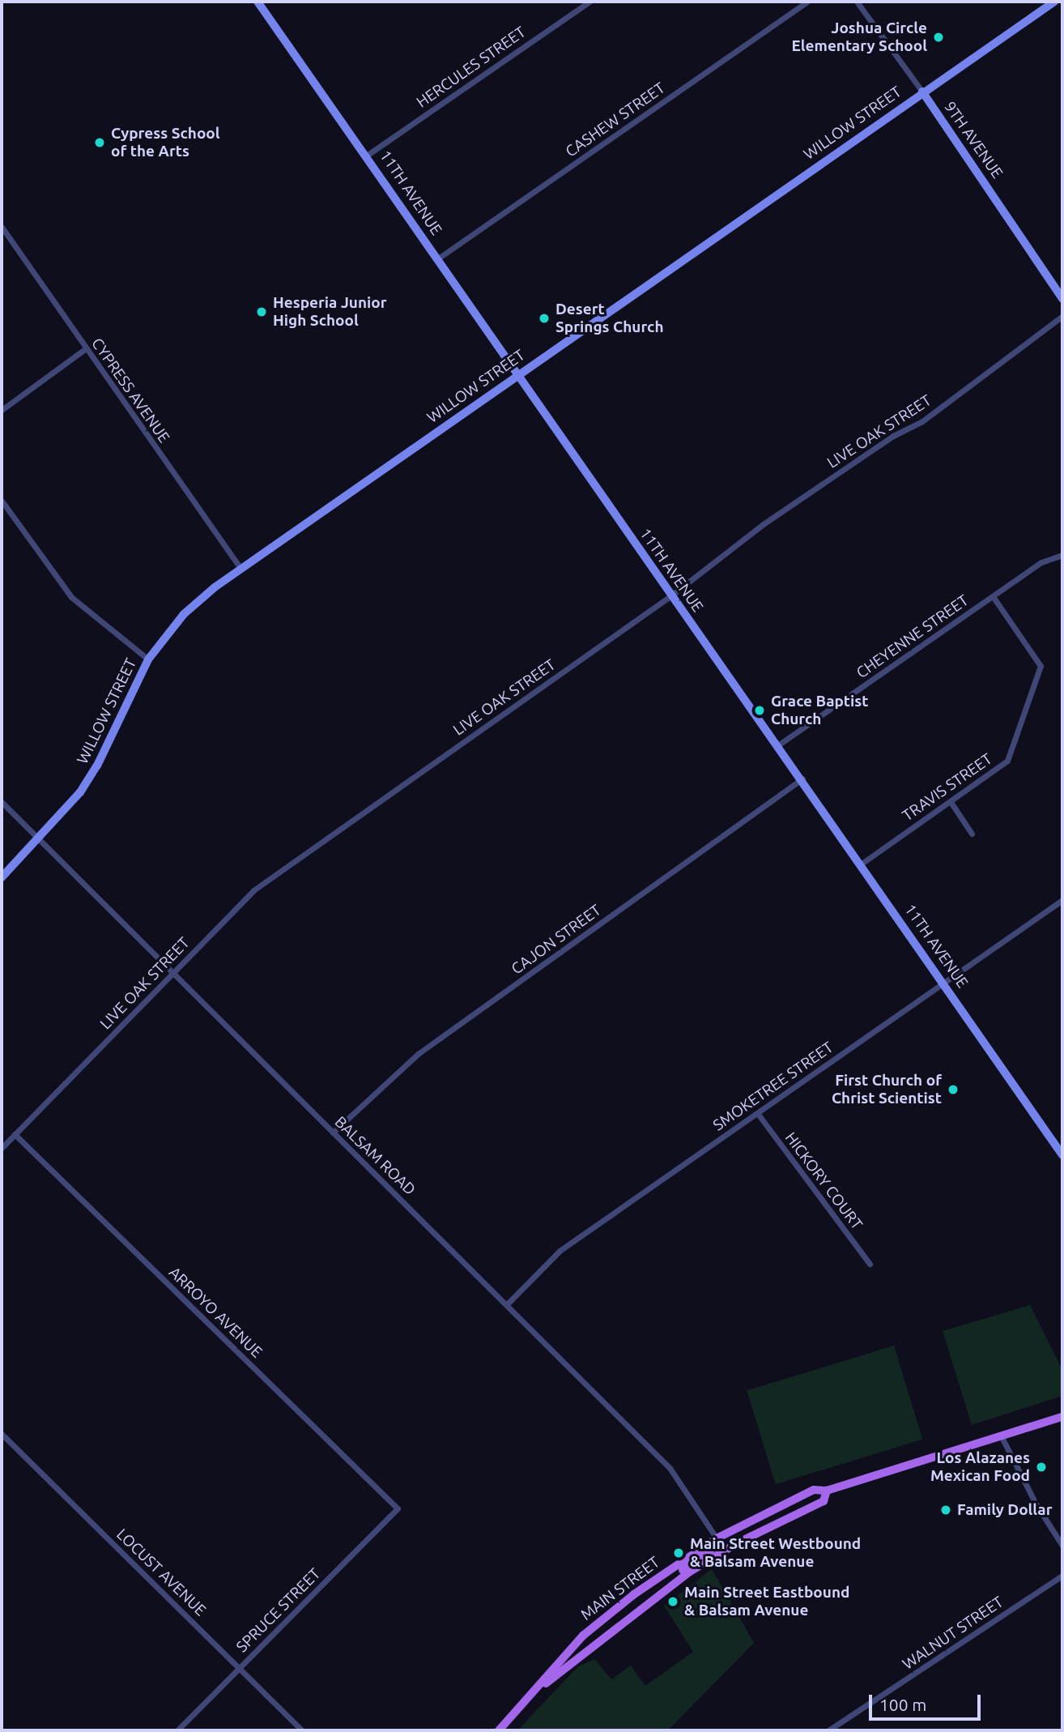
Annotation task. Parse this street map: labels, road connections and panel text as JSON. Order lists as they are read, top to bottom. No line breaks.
{"streets":{"main road":["MAIN STREET"],"street":["HERCULES STREET","CASHEW STREET","WILLOW STREET","9TH AVENUE","11TH AVENUE","CYPRESS AVENUE","LIVE OAK STREET","CHEYENNE STREET","TRAVIS STREET","CAJON STREET","SMOKETREE STREET","BALSAM ROAD","HICKORY COURT","ARROYO AVENUE","LOCUST AVENUE","SPRUCE STREET","WALNUT STREET"]},"crossings":[["HERCULES STREET","11TH AVENUE"],["CASHEW STREET","11TH AVENUE"],["WILLOW STREET","9TH AVENUE"],["WILLOW STREET","11TH AVENUE"],["WILLOW STREET","CYPRESS AVENUE"],["WILLOW STREET","BALSAM ROAD"],["11TH AVENUE","LIVE OAK STREET"],["11TH AVENUE","CHEYENNE STREET"],["11TH AVENUE","TRAVIS STREET"],["11TH AVENUE","CAJON STREET"],["11TH AVENUE","SMOKETREE STREET"],["LIVE OAK STREET","BALSAM ROAD"],["LIVE OAK STREET","ARROYO AVENUE"],["CHEYENNE STREET","TRAVIS STREET"],["CAJON STREET","BALSAM ROAD"],["SMOKETREE STREET","BALSAM ROAD"],["SMOKETREE STREET","HICKORY COURT"],["BALSAM ROAD","MAIN STREET"],["ARROYO AVENUE","SPRUCE STREET"],["LOCUST AVENUE","SPRUCE STREET"]],"places":["Joshua Circle Elementary School","Cypress School of the Arts","Hesperia Junior High School","Desert Springs Church","Grace Baptist Church","First Church of Christ Scientist","Los Alazanes Mexican Food","Family Dollar","Main Street Westbound & Balsam Avenue","Main Street Eastbound & Balsam Avenue"],"scale_bar":"100 m"}
